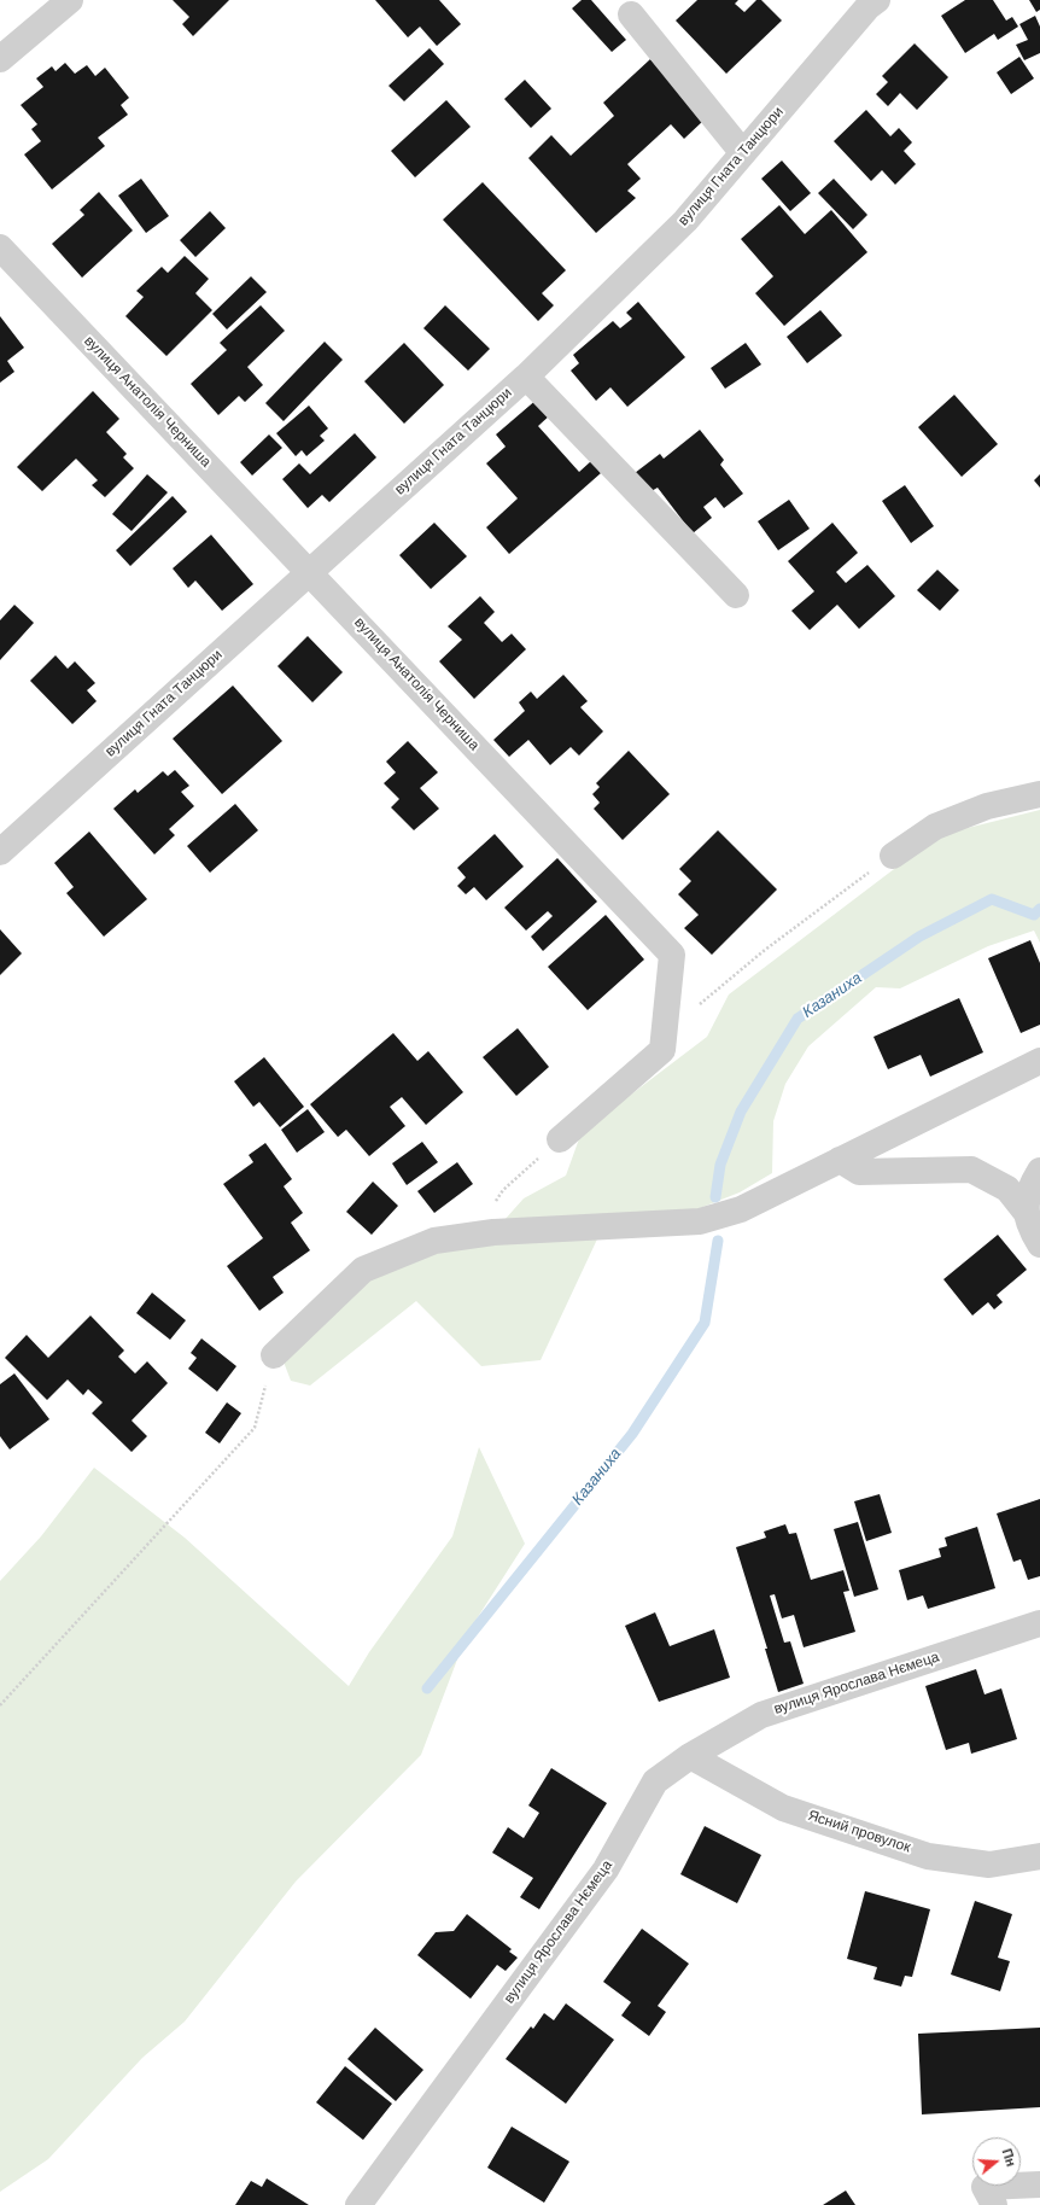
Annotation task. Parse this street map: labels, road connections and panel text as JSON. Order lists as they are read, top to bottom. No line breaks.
{"streets":{"street":["вулиця Гната Танцюри","вулиця Анатолія Черниша","вулиця Ярослава Нємеца","Ясний провулок"]},"crossings":[["вулиця Гната Танцюри","вулиця Анатолія Черниша"],["вулиця Ярослава Нємеца","Ясний провулок"]],"water":["Казаниха"],"north":"right"}
